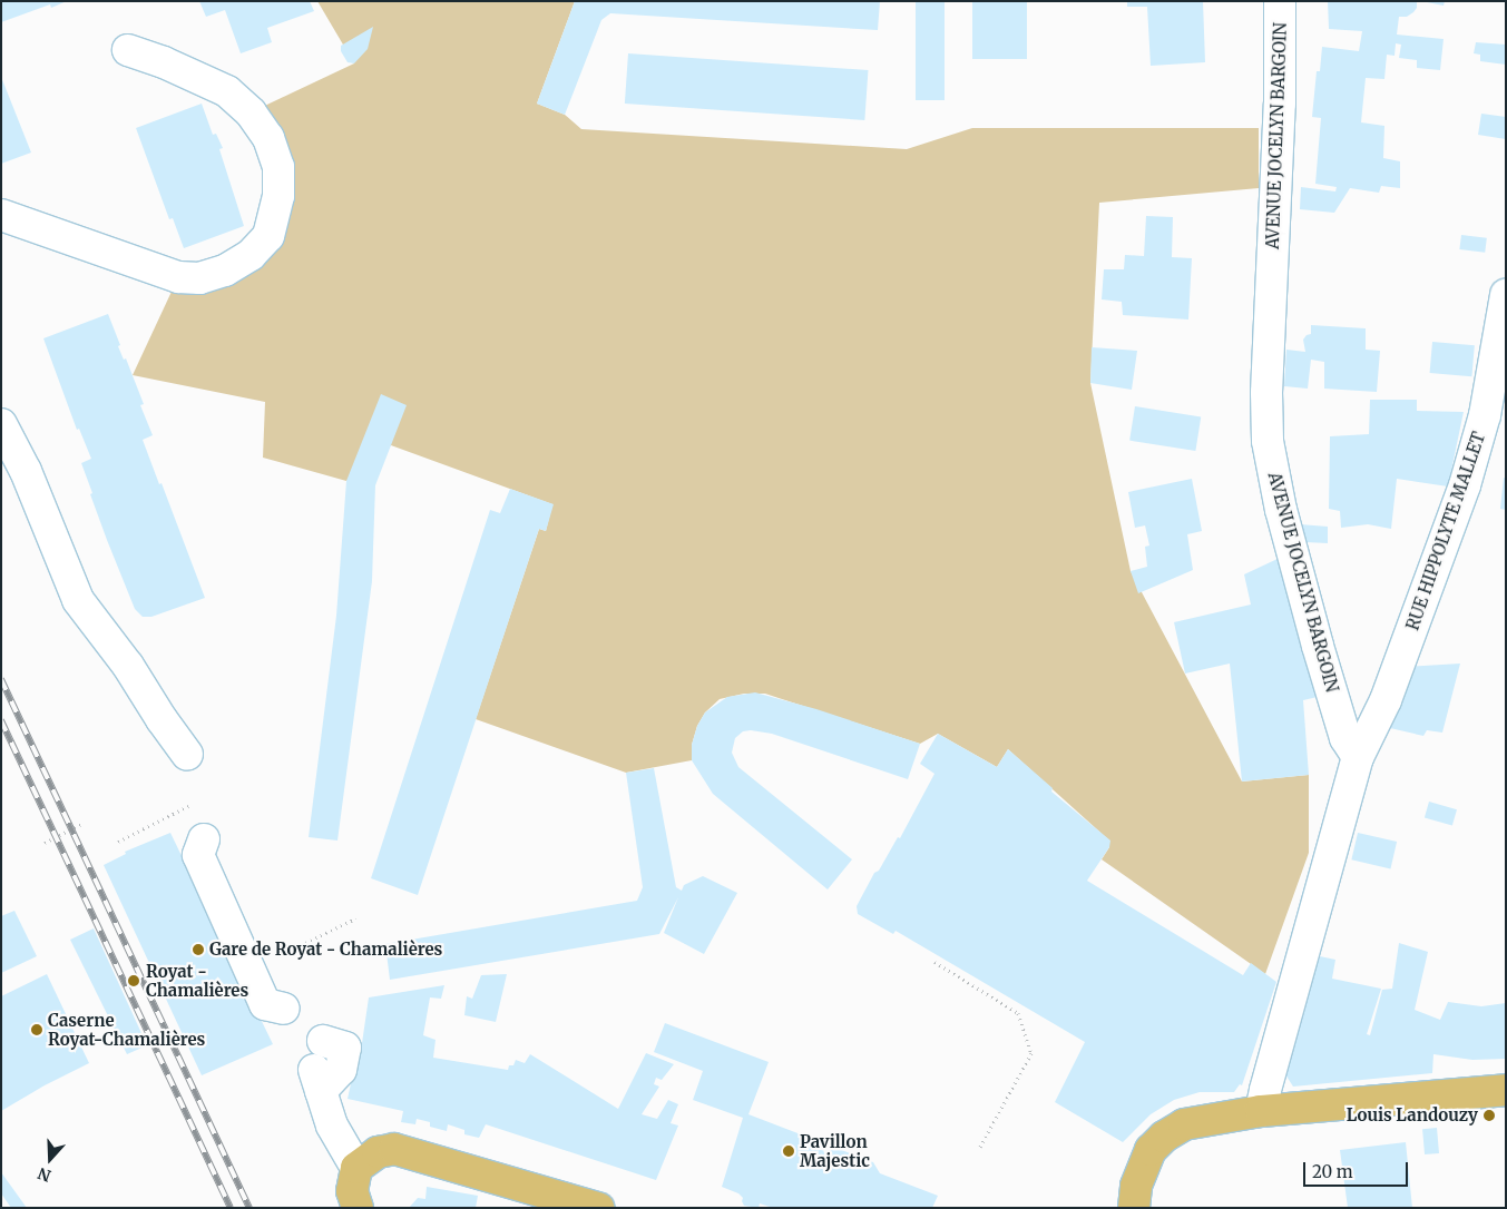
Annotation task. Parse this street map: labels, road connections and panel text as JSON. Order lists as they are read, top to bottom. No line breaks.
{"streets":{"street":["AVENUE JOCELYN BARGOIN","RUE HIPPOLYTE MALLET"]},"crossings":[["AVENUE JOCELYN BARGOIN","RUE HIPPOLYTE MALLET"]],"places":["Gare de Royat - Chamalières","Royat - Chamalières","Caserne Royat-Chamalières","Louis Landouzy","Pavillon Majestic"],"scale_bar":"20 m","north":"bottom"}
